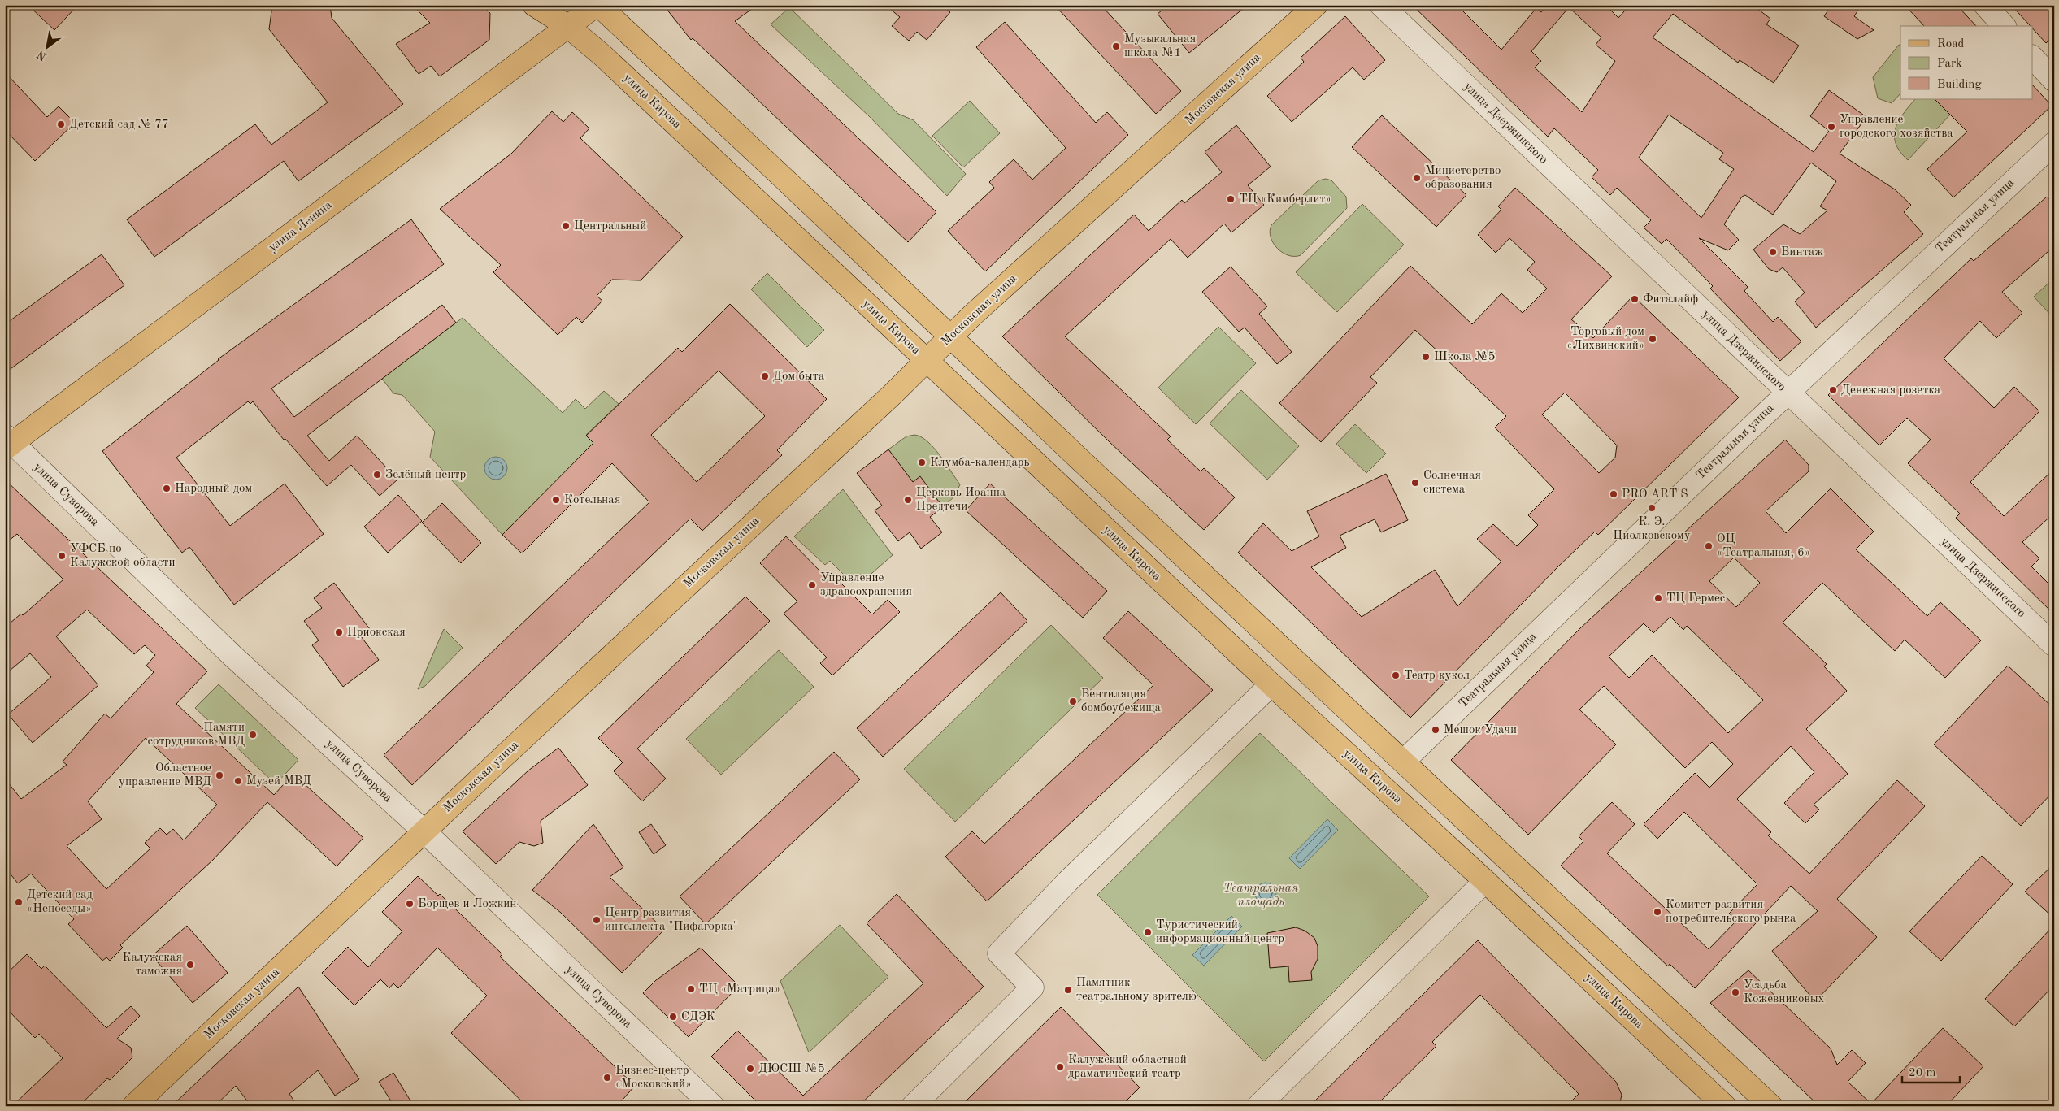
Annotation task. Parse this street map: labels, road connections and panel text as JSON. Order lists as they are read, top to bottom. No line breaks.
{"streets":{"main road":["Московская улица","улица Кирова","улица Ленина"],"street":["улица Дзержинского","Театральная улица","улица Суворова"]},"crossings":[["Московская улица","улица Кирова"],["Московская улица","улица Суворова"],["улица Кирова","улица Ленина"],["улица Дзержинского","Театральная улица"],["улица Ленина","улица Суворова"]],"parks":["Театральная площадь"],"places":["Музыкальная школа №1","Детский сад № 77","Управление городского хозяйства","Министерство образования","ТЦ «Кимберлит»","Центральный","Винтаж","Фиталайф","Торговый дом «Лихвинский»","Школа №5","Дом быта","Денежная розетка","Клумба-календарь","Зелёный центр","Солнечная система","Народный дом","PRO ART'S","Котельная","Церковь Иоанна Предтечи","К. Э. Циолковскому","ОЦ «Театральная, 6»","УФСБ по Калужской области","Управление здравоохранения","ТЦ Гермес","Приокская","Театр кукол","Вентиляция бомбоубежища","Мешок Удачи","Памяти сотрудников МВД","Областное управление МВД","Музей МВД","Детский сад «Непоседы»","Борщев и Ложкин","Комитет развития потребительского рынка","Центр развития интеллекта \"Пифагорка\"","Туристический информационный центр","Калужская таможня","ТЦ «Матрица»","Памятник театральному зрителю","Усадьба Кожевниковых","СДЭК","Калужский областной драматический театр","ДЮСШ №5","Бизнес-центр «Московский»"],"legend":["Road","Park","Building"],"scale_bar":"20 m","north":"bottom left"}
